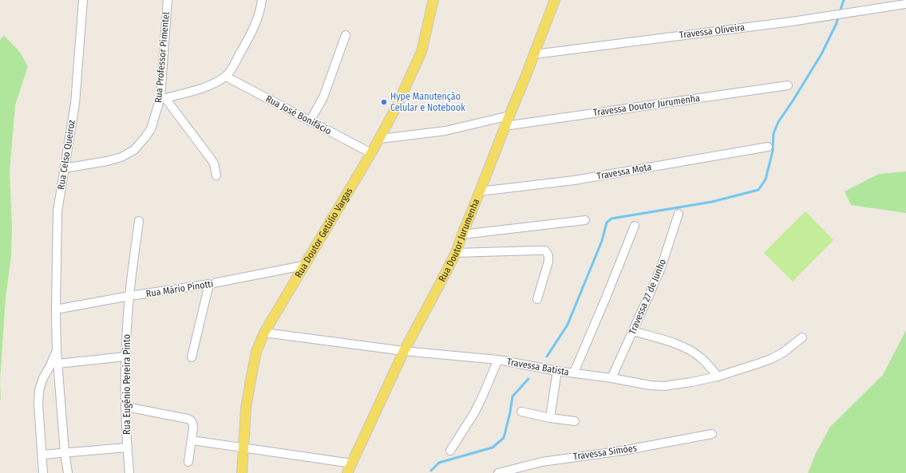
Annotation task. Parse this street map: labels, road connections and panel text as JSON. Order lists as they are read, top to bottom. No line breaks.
{"streets":{"main road":["Rua Doutor Getúlio Vargas","Rua Doutor Jurumenha"],"street":["Travessa Oliveira","Rua Professor Pimentel","Travessa Doutor Jurumenha","Rua José Bonifácio","Rua Celso Queiroz","Travessa Mota","Rua Mário Pinotti","Travessa 27 de Junho","Travessa Batista","Rua Eugênio Pereira Pinto","Travessa Simões"]},"crossings":[["Travessa Oliveira","Rua Doutor Jurumenha"],["Rua Professor Pimentel","Rua Celso Queiroz"],["Travessa Doutor Jurumenha","Rua Doutor Jurumenha"],["Rua José Bonifácio","Rua Doutor Getúlio Vargas"],["Rua Celso Queiroz","Rua Mário Pinotti"],["Travessa Mota","Rua Doutor Jurumenha"],["Rua Doutor Getúlio Vargas","Rua Mário Pinotti"],["Rua Doutor Getúlio Vargas","Travessa Batista"],["Rua Doutor Jurumenha","Travessa Batista"],["Rua Mário Pinotti","Rua Eugênio Pereira Pinto"],["Travessa 27 de Junho","Travessa Batista"]],"places":["Hype Manutenção Celular e Notebook"]}
